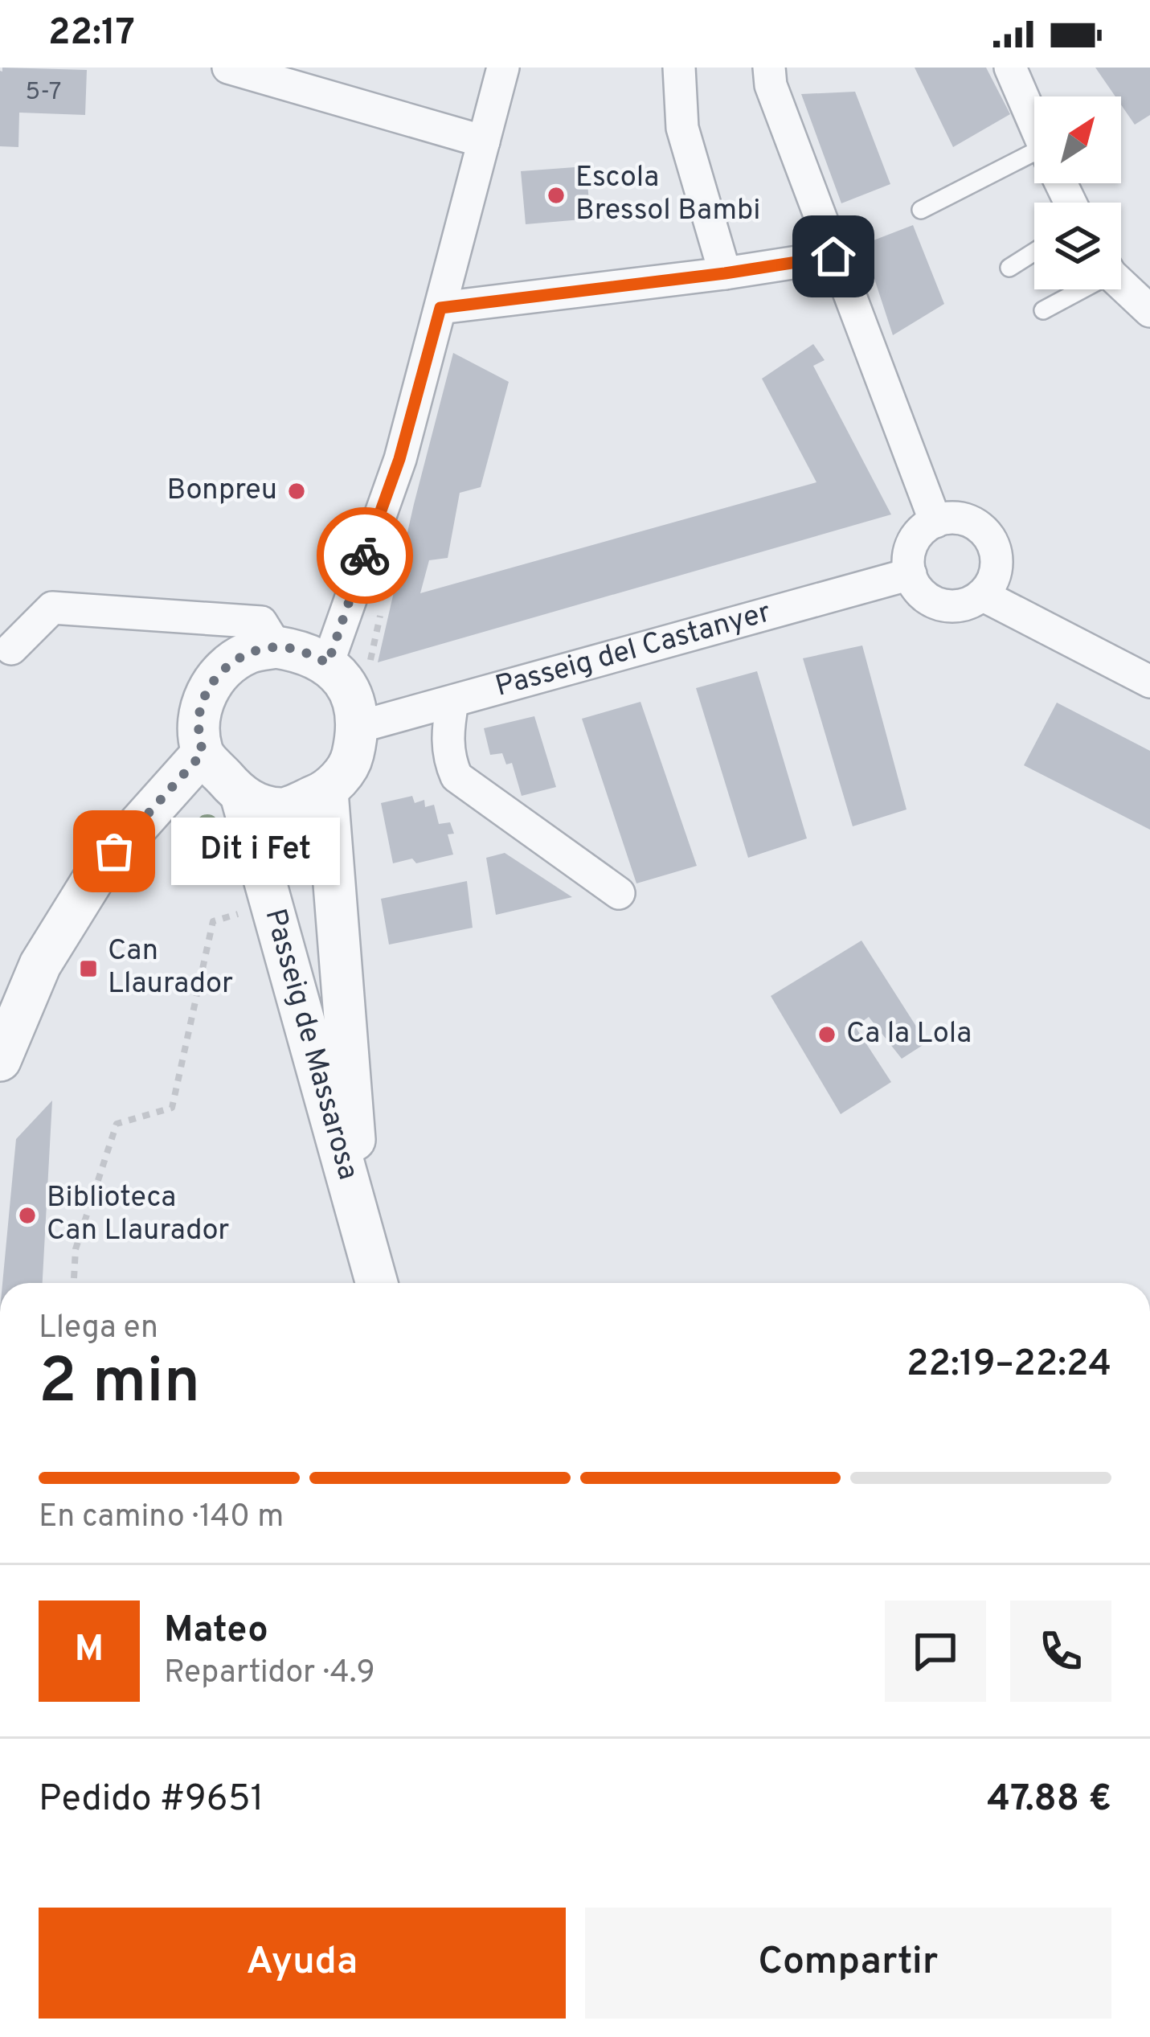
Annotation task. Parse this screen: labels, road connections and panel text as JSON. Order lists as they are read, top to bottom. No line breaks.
{"streets":{"street":["Passeig del Castanyer","Passeig de Massarosa"]},"crossings":[["Passeig del Castanyer","Passeig de Massarosa"]],"places":{"other":["Escola Bressol Bambi","Bonpreu","Dit i Fet","Ca la Lola","Biblioteca Can Llaurador"],"transit":["Can Llaurador"]},"house_numbers":["5-7"],"north":"top right","page":{"status":"22:17","bubble":"Dit i Fet","heading":["2 min","Llega en","22:19–22:24"],"panel":["Mateo","Repartidor · 4.9","Pedido #9651","47.88 €"],"bar":"En camino · 140 m","round":"M","buttons":["Ayuda","Compartir"]}}
